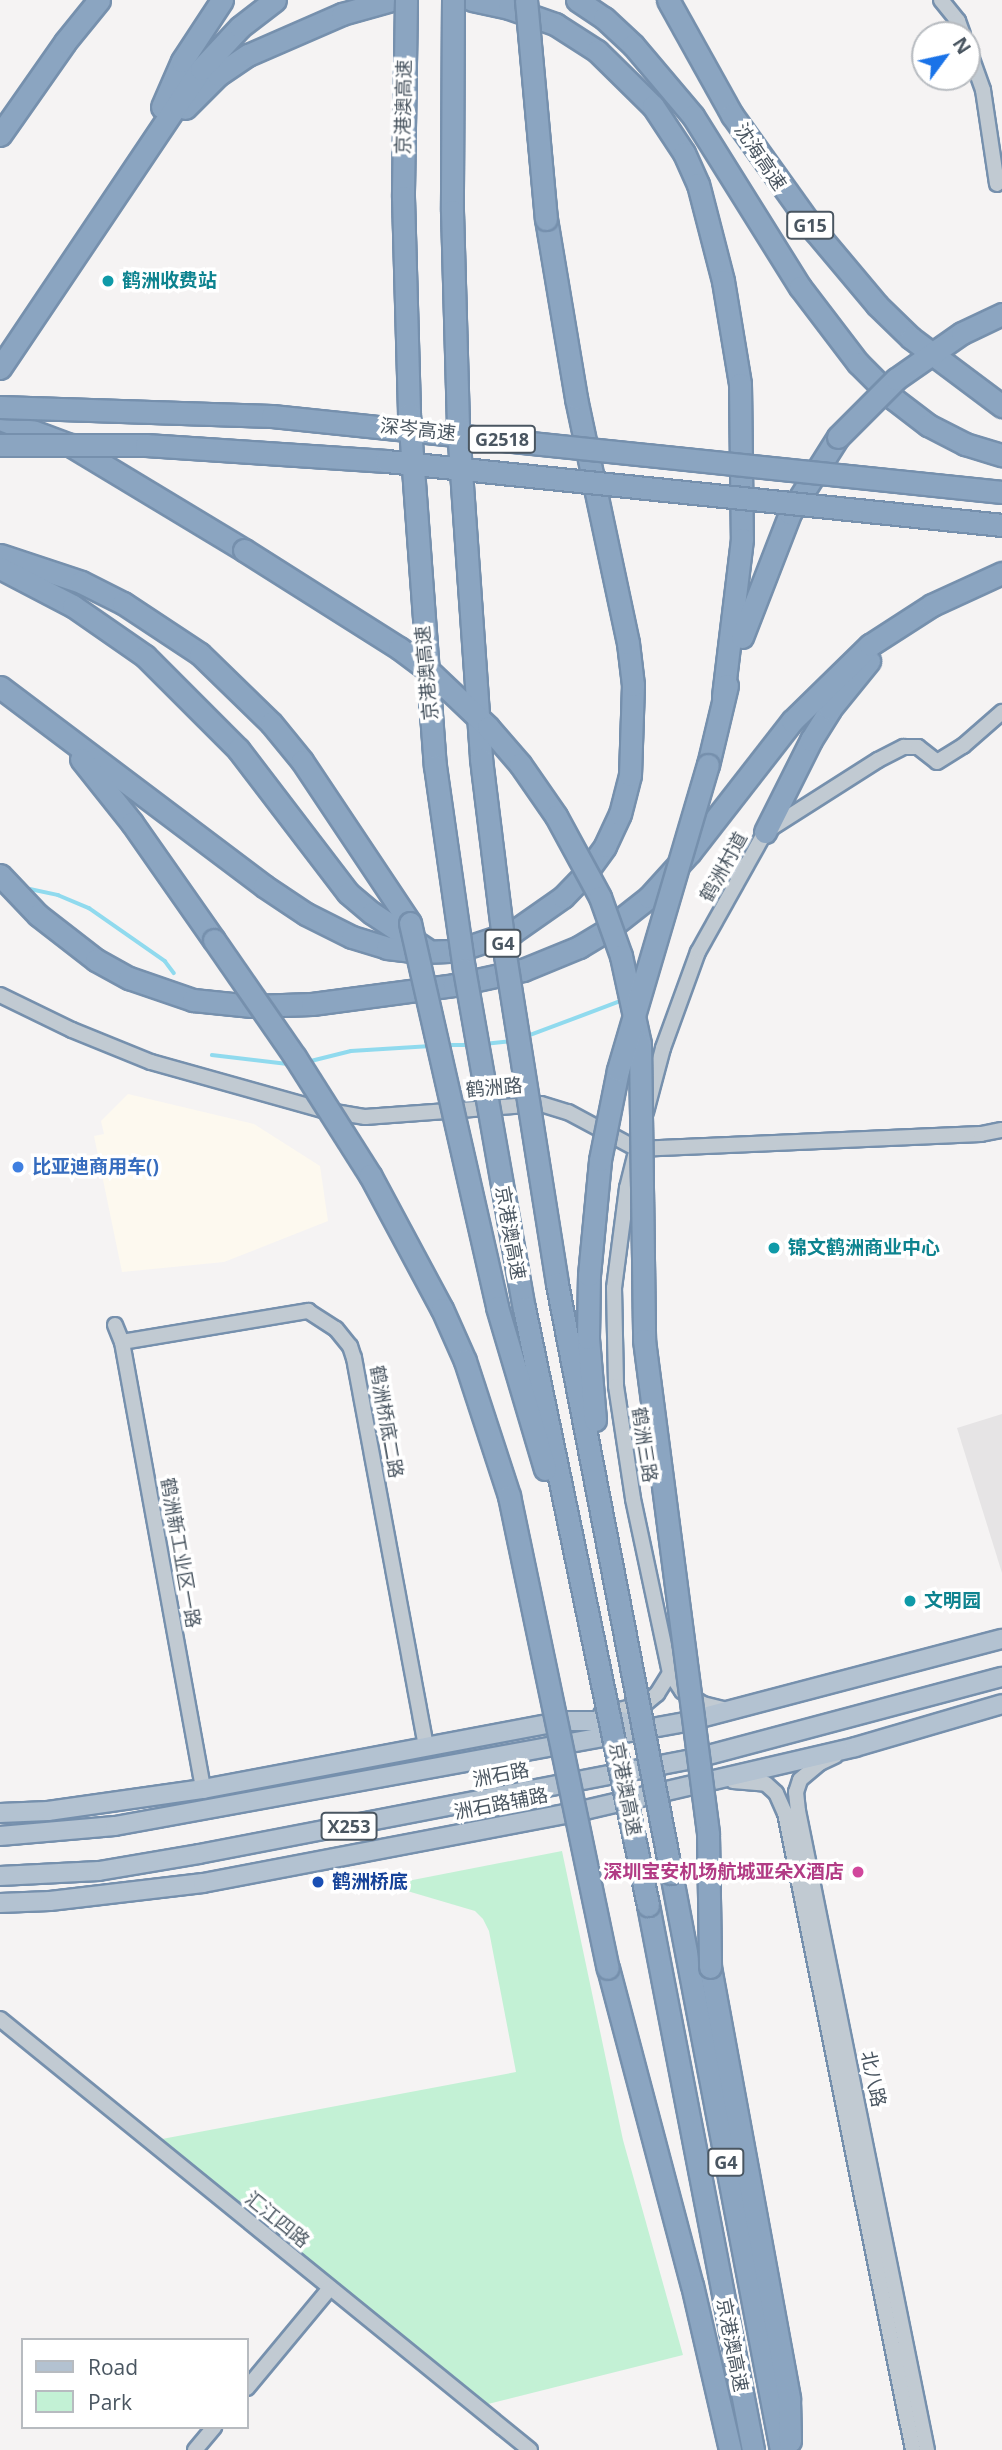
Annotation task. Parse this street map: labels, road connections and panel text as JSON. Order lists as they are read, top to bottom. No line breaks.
{"streets":{"highway":["京港澳高速","沈海高速","G15","深岑高速","G2518","G4"],"main road":["洲石路","洲石路辅路","X253"],"street":["鹤洲村道","鹤洲路","鹤洲桥底二路","鹤洲三路","鹤洲新工业区一路","北八路","汇江四路"]},"crossings":[["鹤洲村道","鹤洲路"],["鹤洲村道","鹤洲三路"],["鹤洲路","鹤洲三路"],["鹤洲桥底二路","鹤洲新工业区一路"],["洲石路辅路","北八路"]],"places":["鹤洲收费站","比亚迪商用车()","锦文鹤洲商业中心","文明园","深圳宝安机场航城亚朵X酒店","鹤洲桥底"],"legend":["Road","Park"],"north":"top right"}
